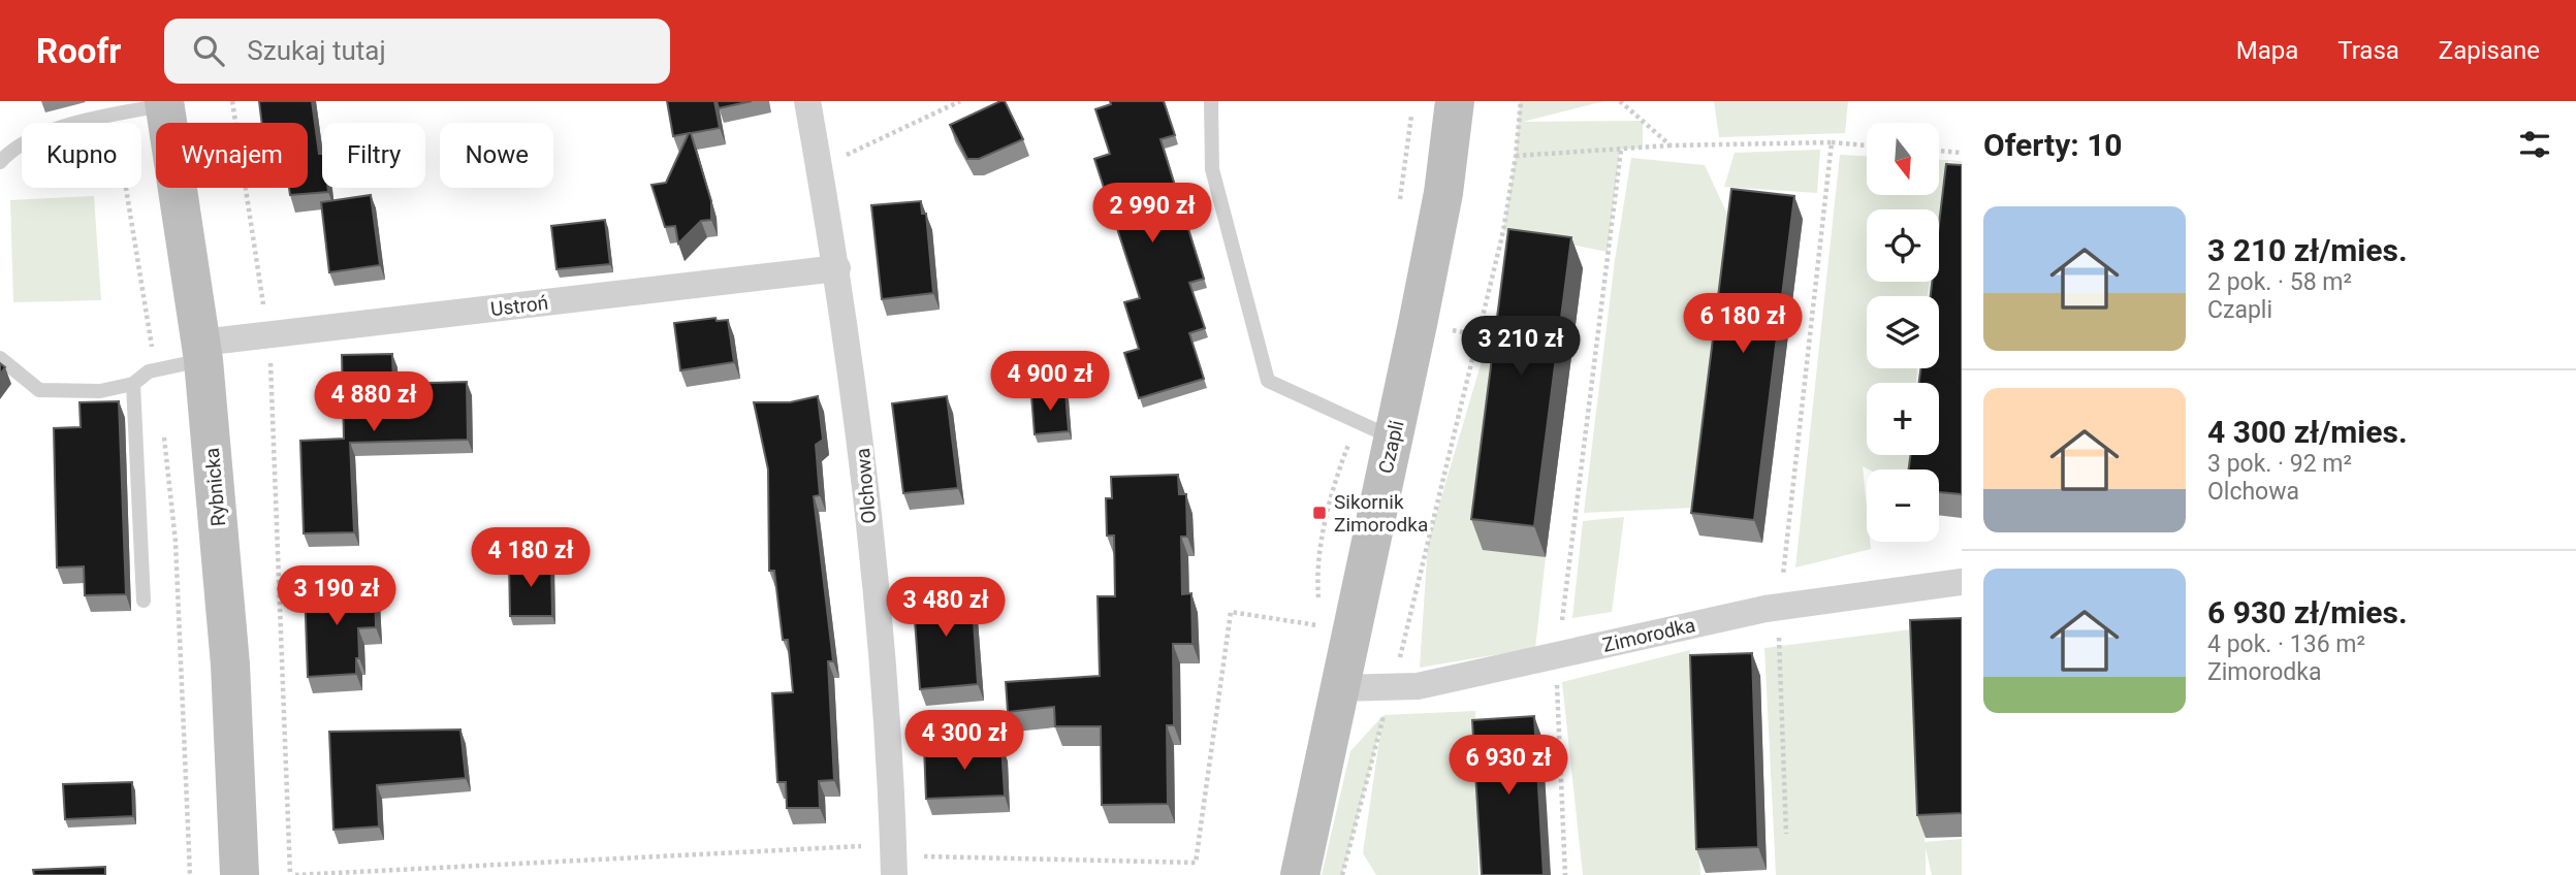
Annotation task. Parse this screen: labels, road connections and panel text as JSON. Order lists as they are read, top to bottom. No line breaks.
{"streets":{"street":["Ustroń","Czapli","Olchowa","Rybnicka","Zimorodka"]},"crossings":[["Ustroń","Olchowa"],["Ustroń","Rybnicka"],["Czapli","Zimorodka"]],"places":{"transit":["Sikornik Zimorodka"]},"north":"bottom","page":{"header":"Roofr","search":"Szukaj tutaj","nav":["Mapa","Trasa","Zapisane"],"heading":"Oferty: 10","map_buttons":["+","−"],"chip":["Kupno","Wynajem","Filtry","Nowe"],"price":["2 990 zł","6 180 zł","3 210 zł","4 900 zł","4 880 zł","4 180 zł","3 190 zł","3 480 zł","4 300 zł","6 930 zł"],"list":[{"name":"3 210 zł/mies.","note":"2 pok. · 58 m² · Czapli"},{"name":"4 300 zł/mies.","note":"3 pok. · 92 m² · Olchowa"},{"name":"6 930 zł/mies.","note":"4 pok. · 136 m² · Zimorodka"}]}}
